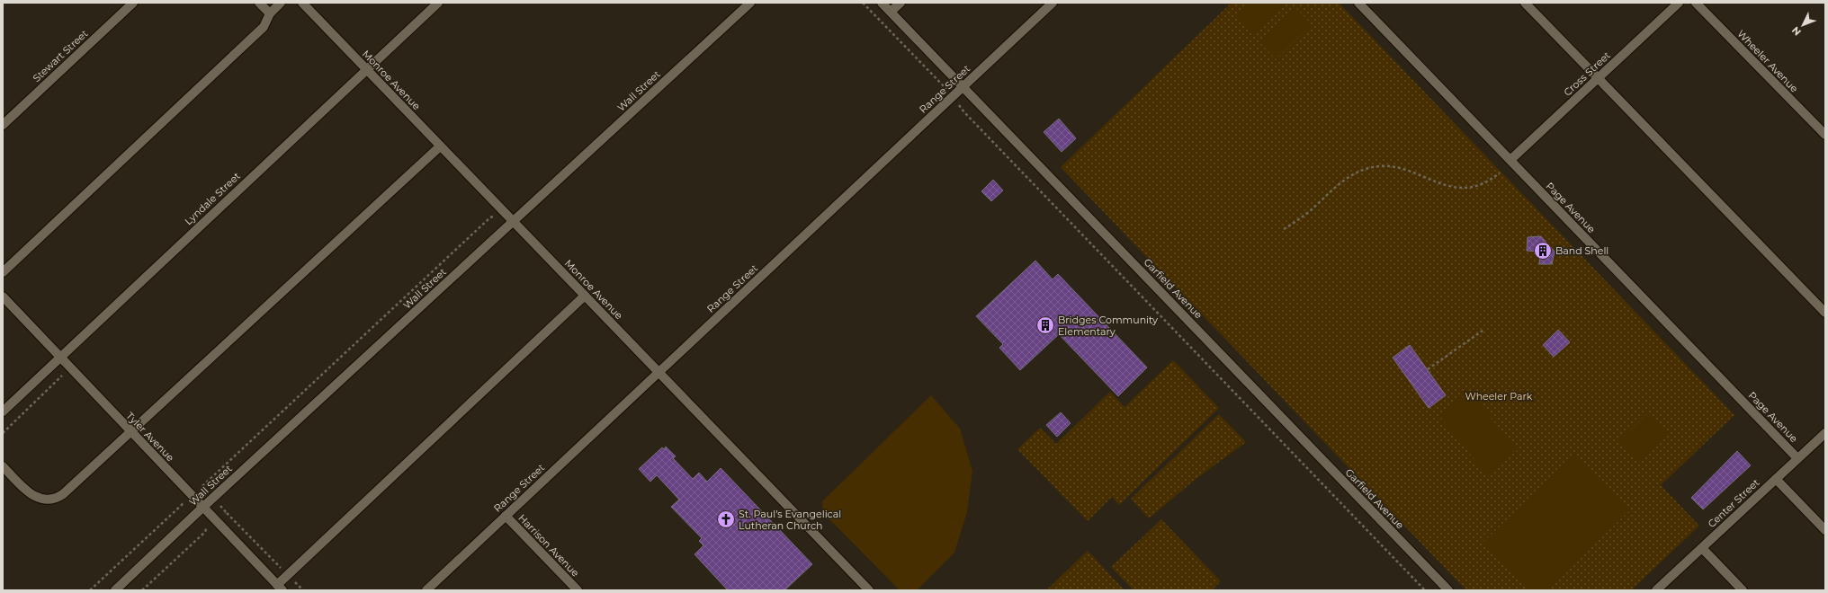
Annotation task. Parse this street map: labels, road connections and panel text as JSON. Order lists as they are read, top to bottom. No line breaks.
{"streets":{"street":["Stewart Street","Wheeler Avenue","Cross Street","Monroe Avenue","Range Street","Wall Street","Lyndale Street","Page Avenue","Garfield Avenue","Tyler Avenue","Center Street","Harrison Avenue"]},"crossings":[["Cross Street","Page Avenue"],["Monroe Avenue","Range Street"],["Monroe Avenue","Wall Street"],["Monroe Avenue","Lyndale Street"],["Range Street","Garfield Avenue"],["Range Street","Harrison Avenue"],["Wall Street","Tyler Avenue"],["Lyndale Street","Tyler Avenue"],["Page Avenue","Center Street"]],"parks":["Wheeler Park"],"places":{"building":["Band Shell","Bridges Community Elementary"],"church":["St. Paul's Evangelical Lutheran Church"]},"north":"bottom left"}
